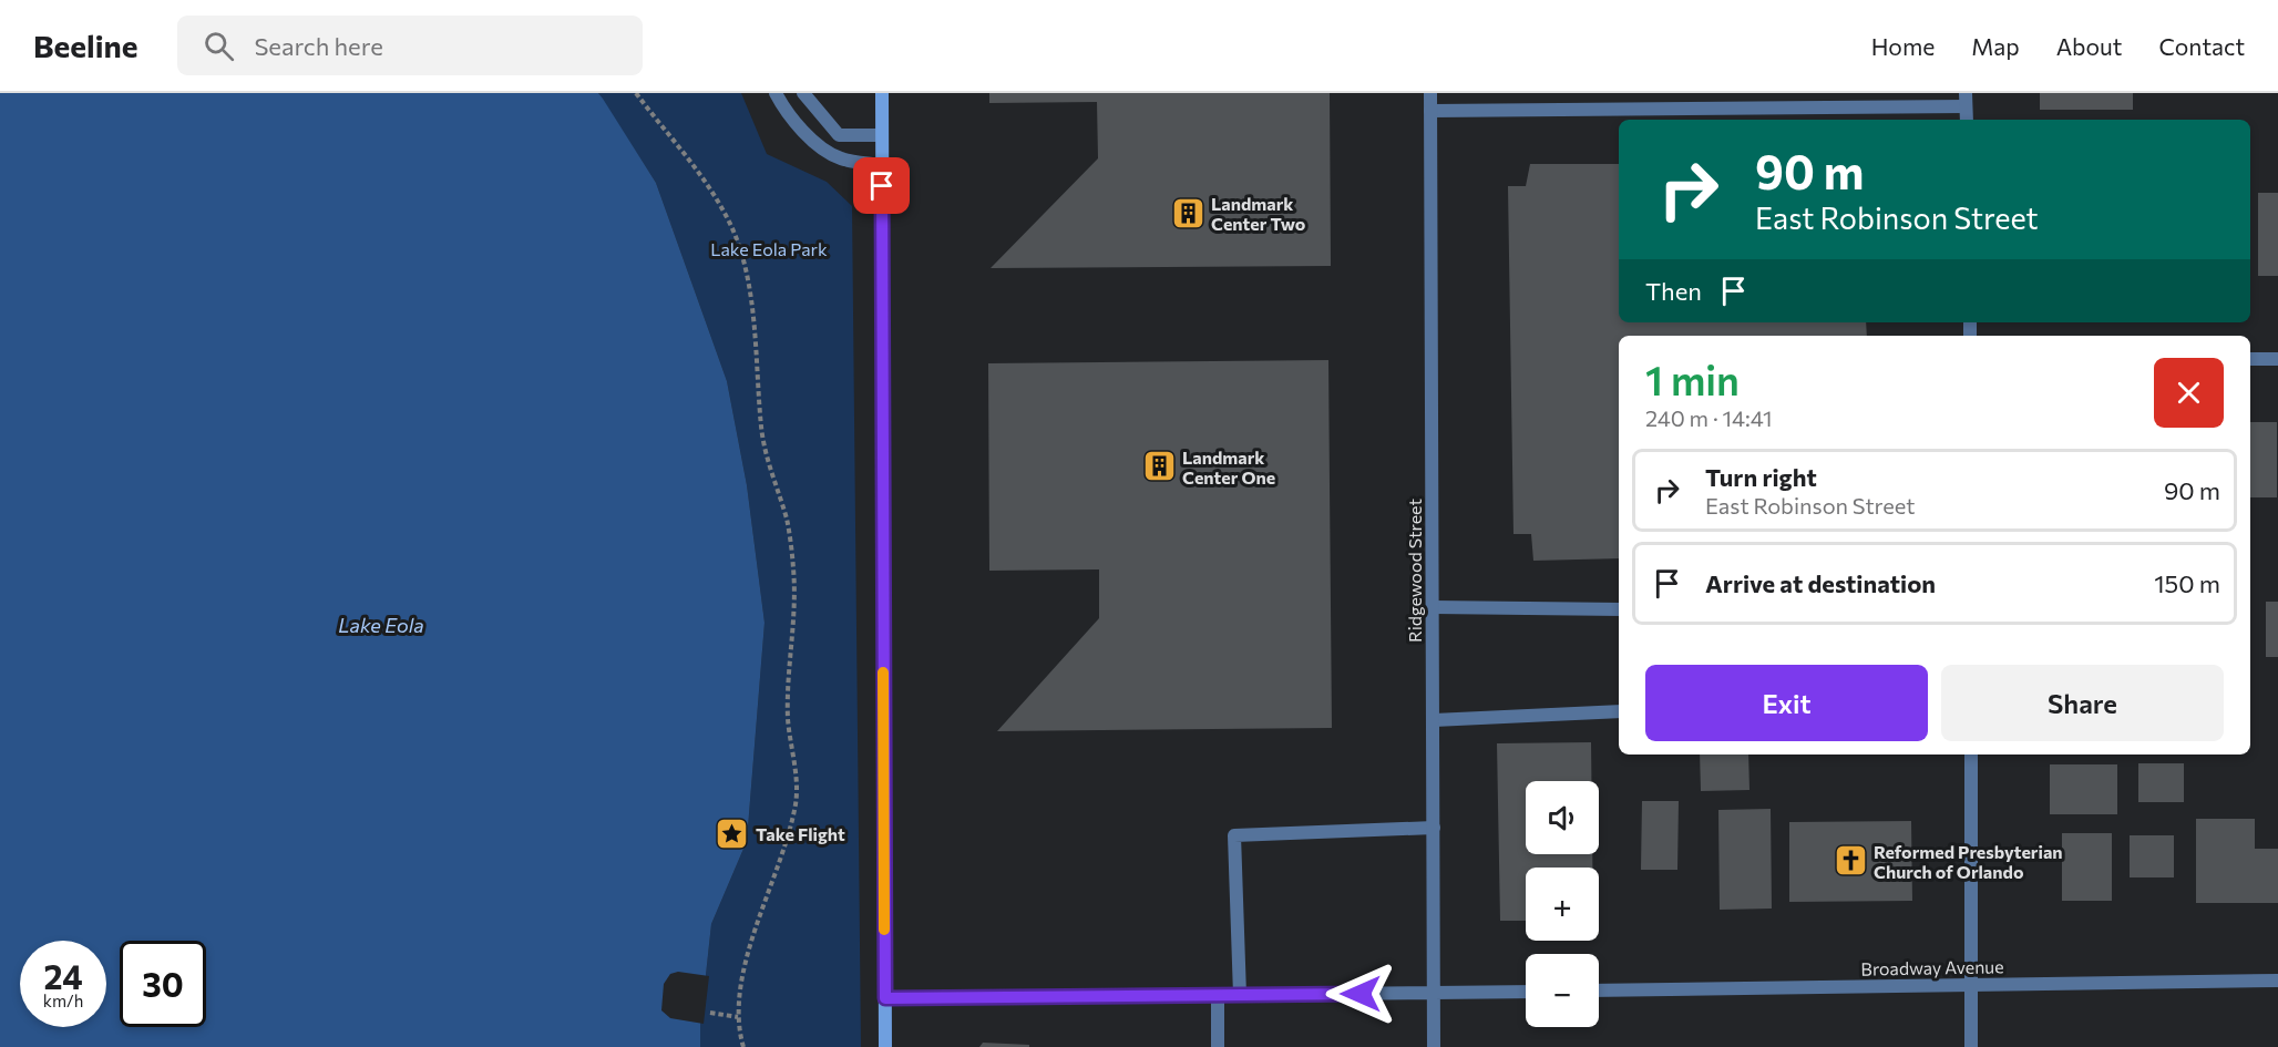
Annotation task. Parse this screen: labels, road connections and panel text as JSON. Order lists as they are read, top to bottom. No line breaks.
{"streets":{"street":["Ridgewood Street","Broadway Avenue"]},"water":["Lake Eola"],"parks":["Lake Eola Park"],"places":{"building":["Landmark Center Two","Landmark Center One"],"place":["Take Flight"],"church":["Reformed Presbyterian Church of Orlando"]},"page":{"header":"Beeline","search":"Search here","nav":["Home","Map","About","Contact"],"turn":["90 m","East Robinson Street"],"then":"Then","heading":["1 min","240 m · 14:41"],"list":[{"name":"Turn right","note":"East Robinson Street","value":"90 m"},{"name":"Arrive at destination","value":"150 m"}],"buttons":["Exit","Share"],"map_buttons":["+","−"],"speed":"24 km/h","limit":"30"}}
